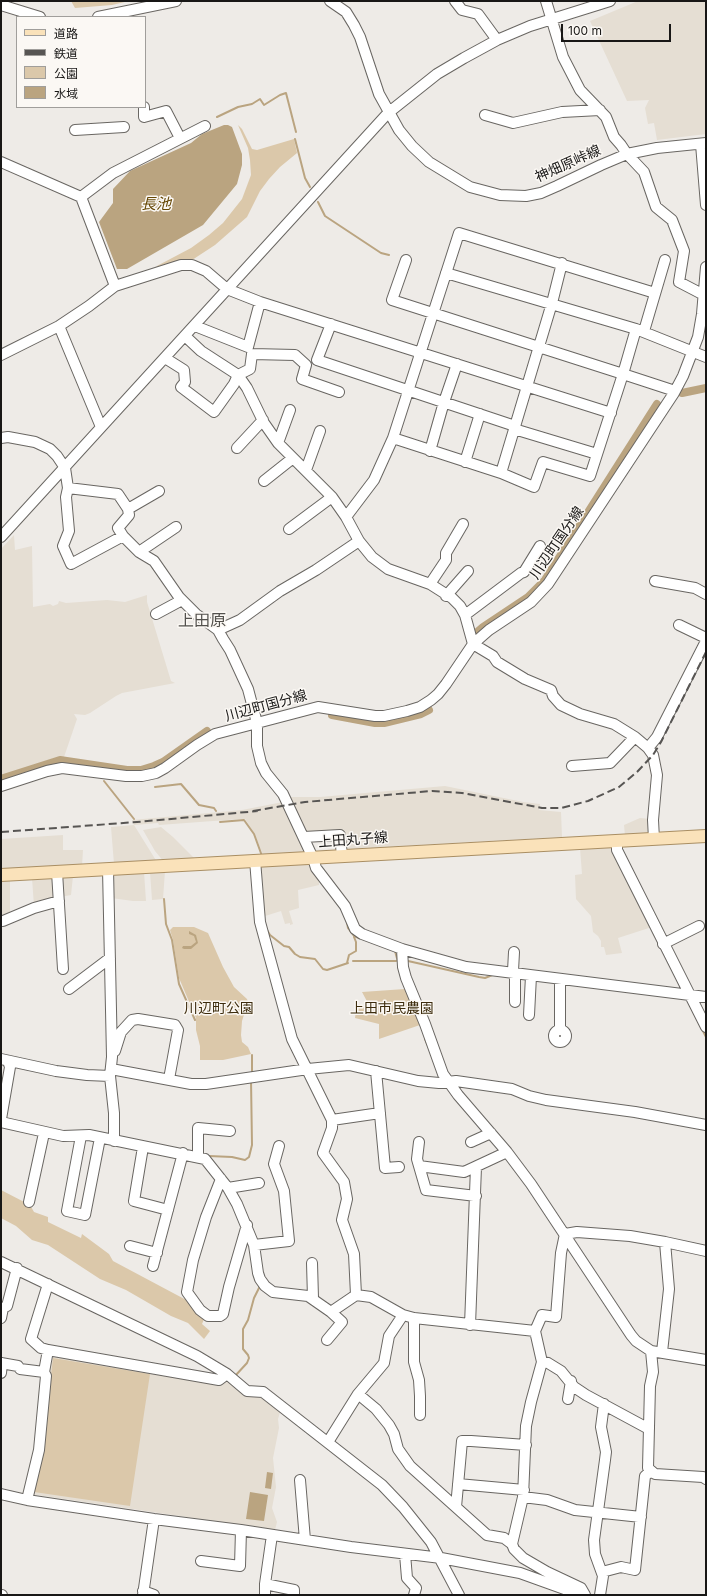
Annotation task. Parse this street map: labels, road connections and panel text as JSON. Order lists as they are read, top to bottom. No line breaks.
{"streets":{"main road":["上田丸子線"],"street":["神畑原峠線","川辺町国分線"]},"districts":["上田原"],"water":["長池"],"parks":["川辺町公園","上田市民農園"],"legend":["道路","鉄道","公園","水域"],"scale_bar":"100 m"}
